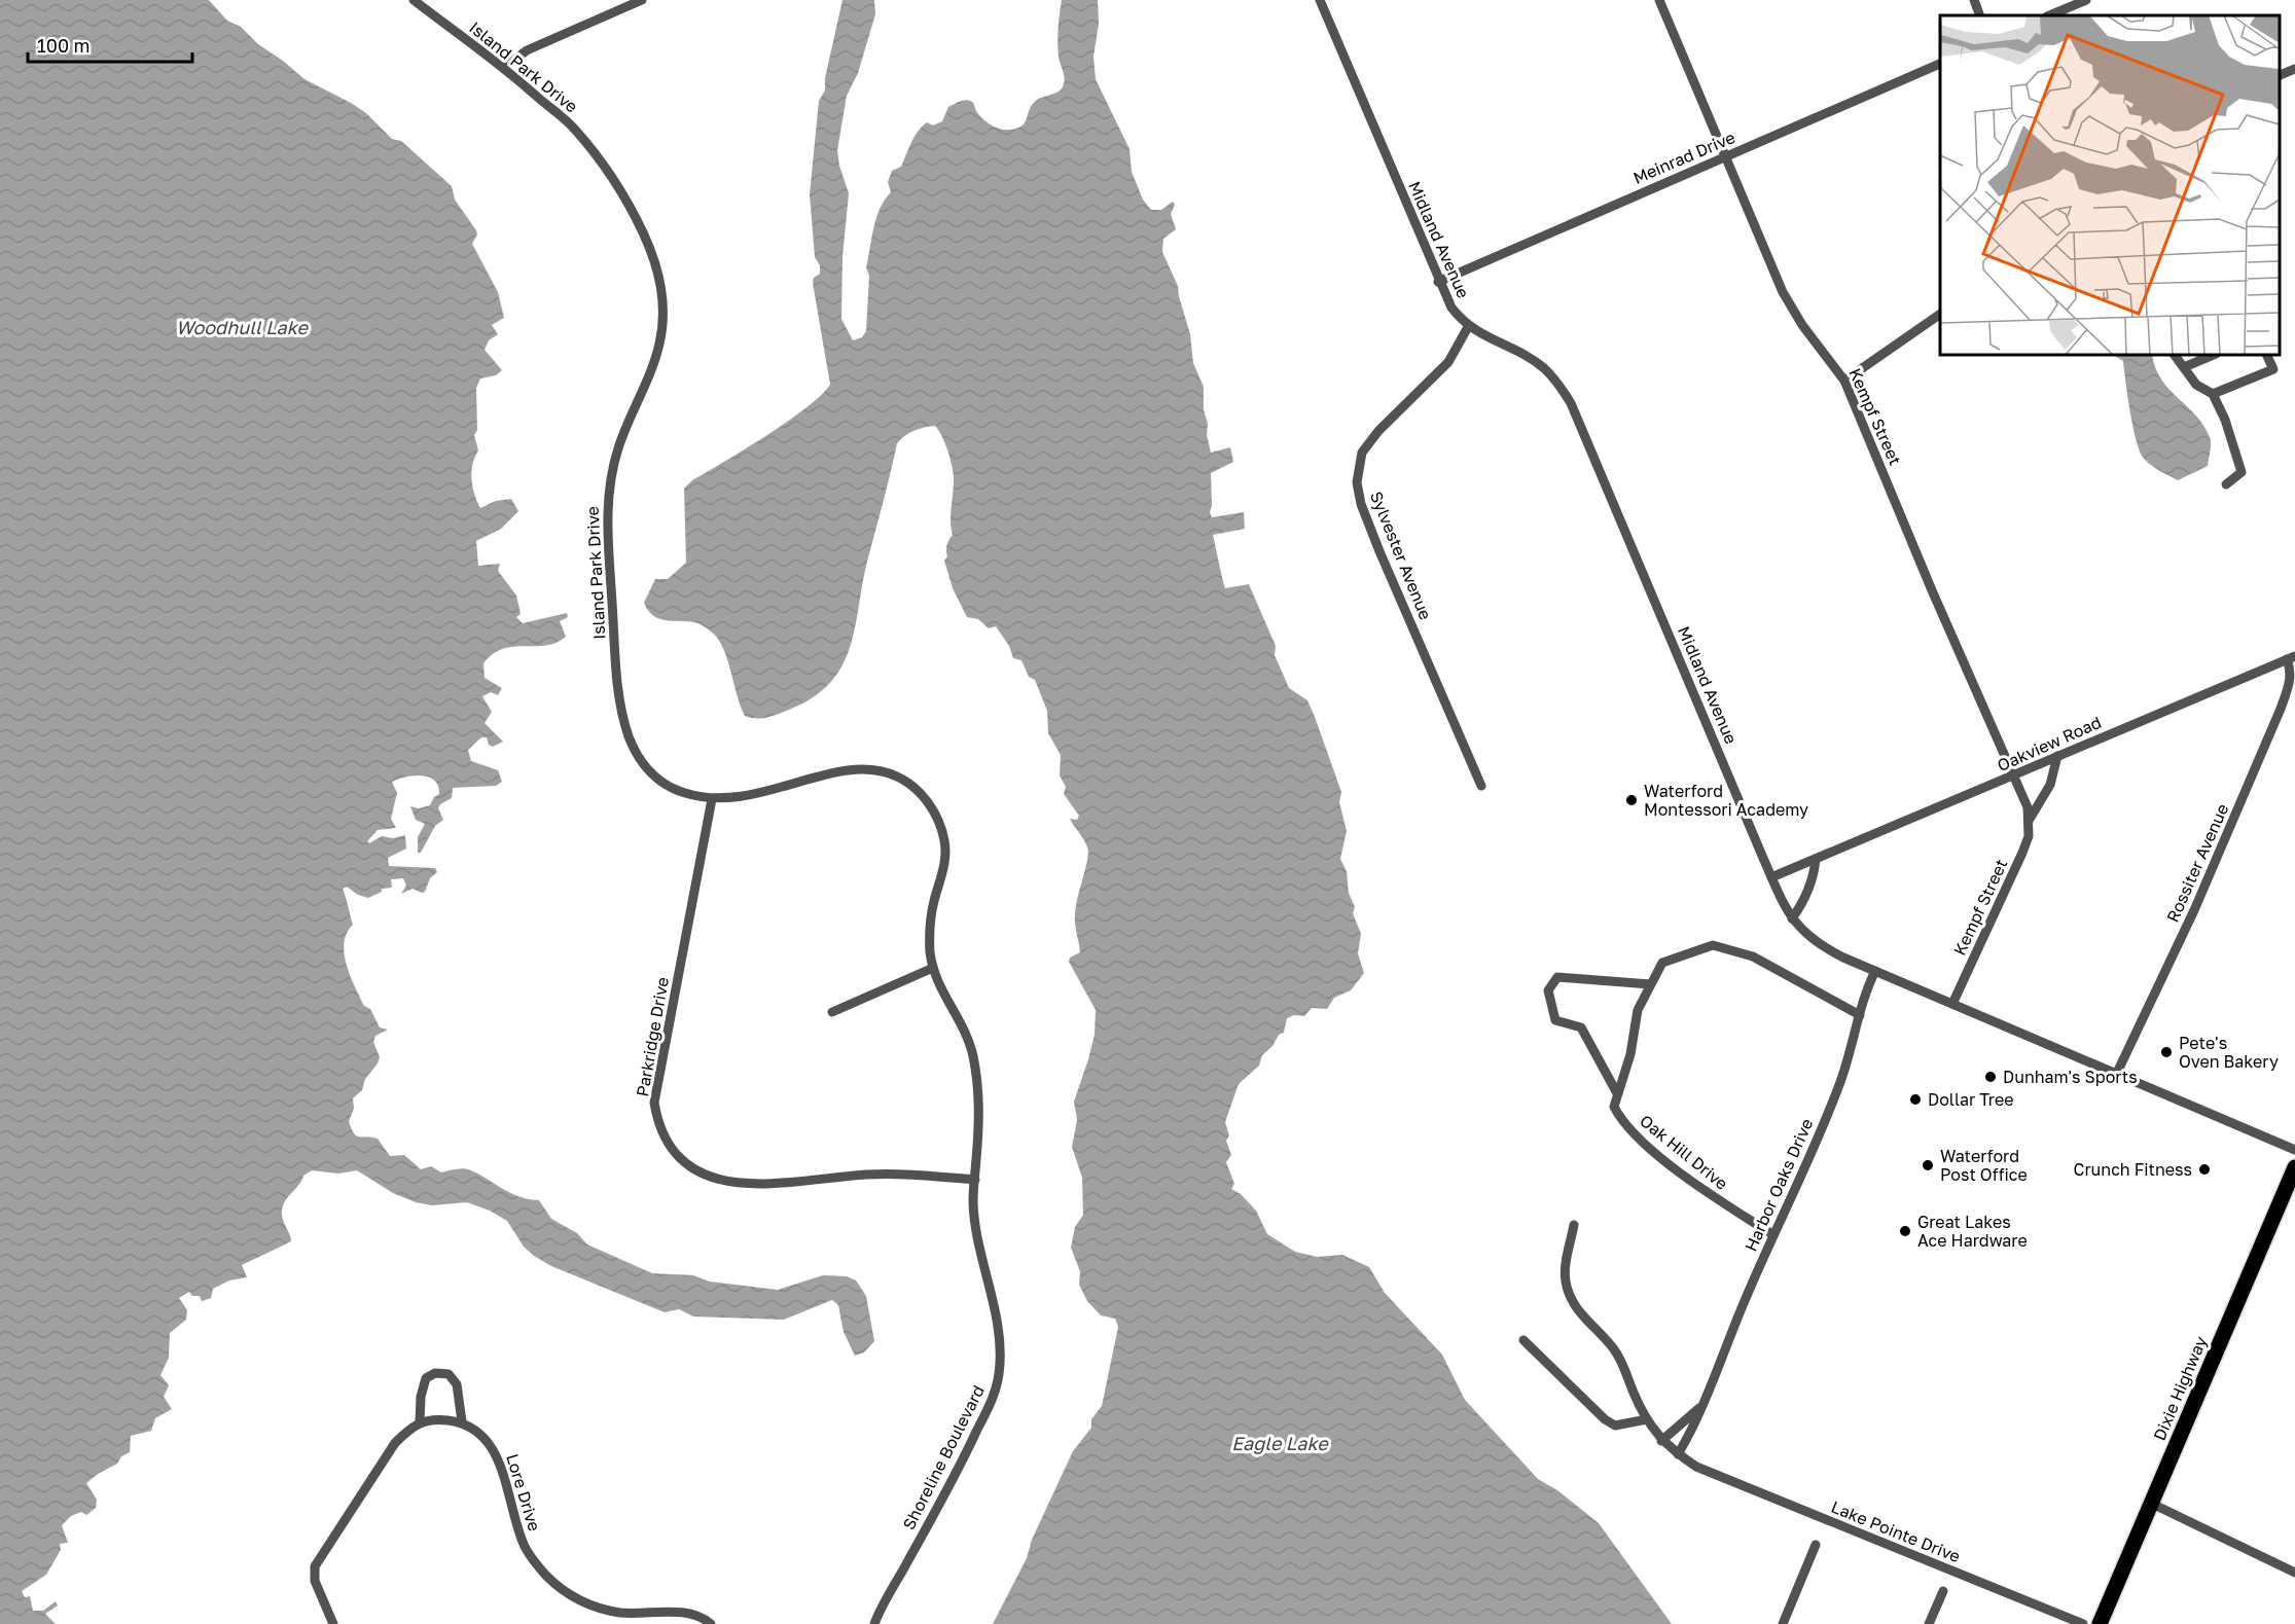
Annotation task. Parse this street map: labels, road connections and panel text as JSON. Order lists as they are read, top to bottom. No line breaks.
{"streets":{"main road":["Dixie Highway"],"street":["Island Park Drive","Meinrad Drive","Midland Avenue","Kempf Street","Sylvester Avenue","Oakview Road","Rossiter Avenue","Parkridge Drive","Oak Hill Drive","Harbor Oaks Drive","Shoreline Boulevard","Lore Drive","Lake Pointe Drive"]},"crossings":[["Island Park Drive","Parkridge Drive"],["Island Park Drive","Shoreline Boulevard"],["Meinrad Drive","Midland Avenue"],["Meinrad Drive","Kempf Street"],["Midland Avenue","Kempf Street"],["Midland Avenue","Sylvester Avenue"],["Midland Avenue","Oakview Road"],["Midland Avenue","Rossiter Avenue"],["Midland Avenue","Harbor Oaks Drive"],["Kempf Street","Oakview Road"],["Oakview Road","Rossiter Avenue"],["Parkridge Drive","Shoreline Boulevard"],["Oak Hill Drive","Harbor Oaks Drive"],["Harbor Oaks Drive","Lake Pointe Drive"]],"water":["Woodhull Lake","Eagle Lake"],"places":["Waterford Montessori Academy","Pete's Oven Bakery","Dunham's Sports","Dollar Tree","Waterford Post Office","Crunch Fitness","Great Lakes Ace Hardware"],"scale_bar":"100 m"}
